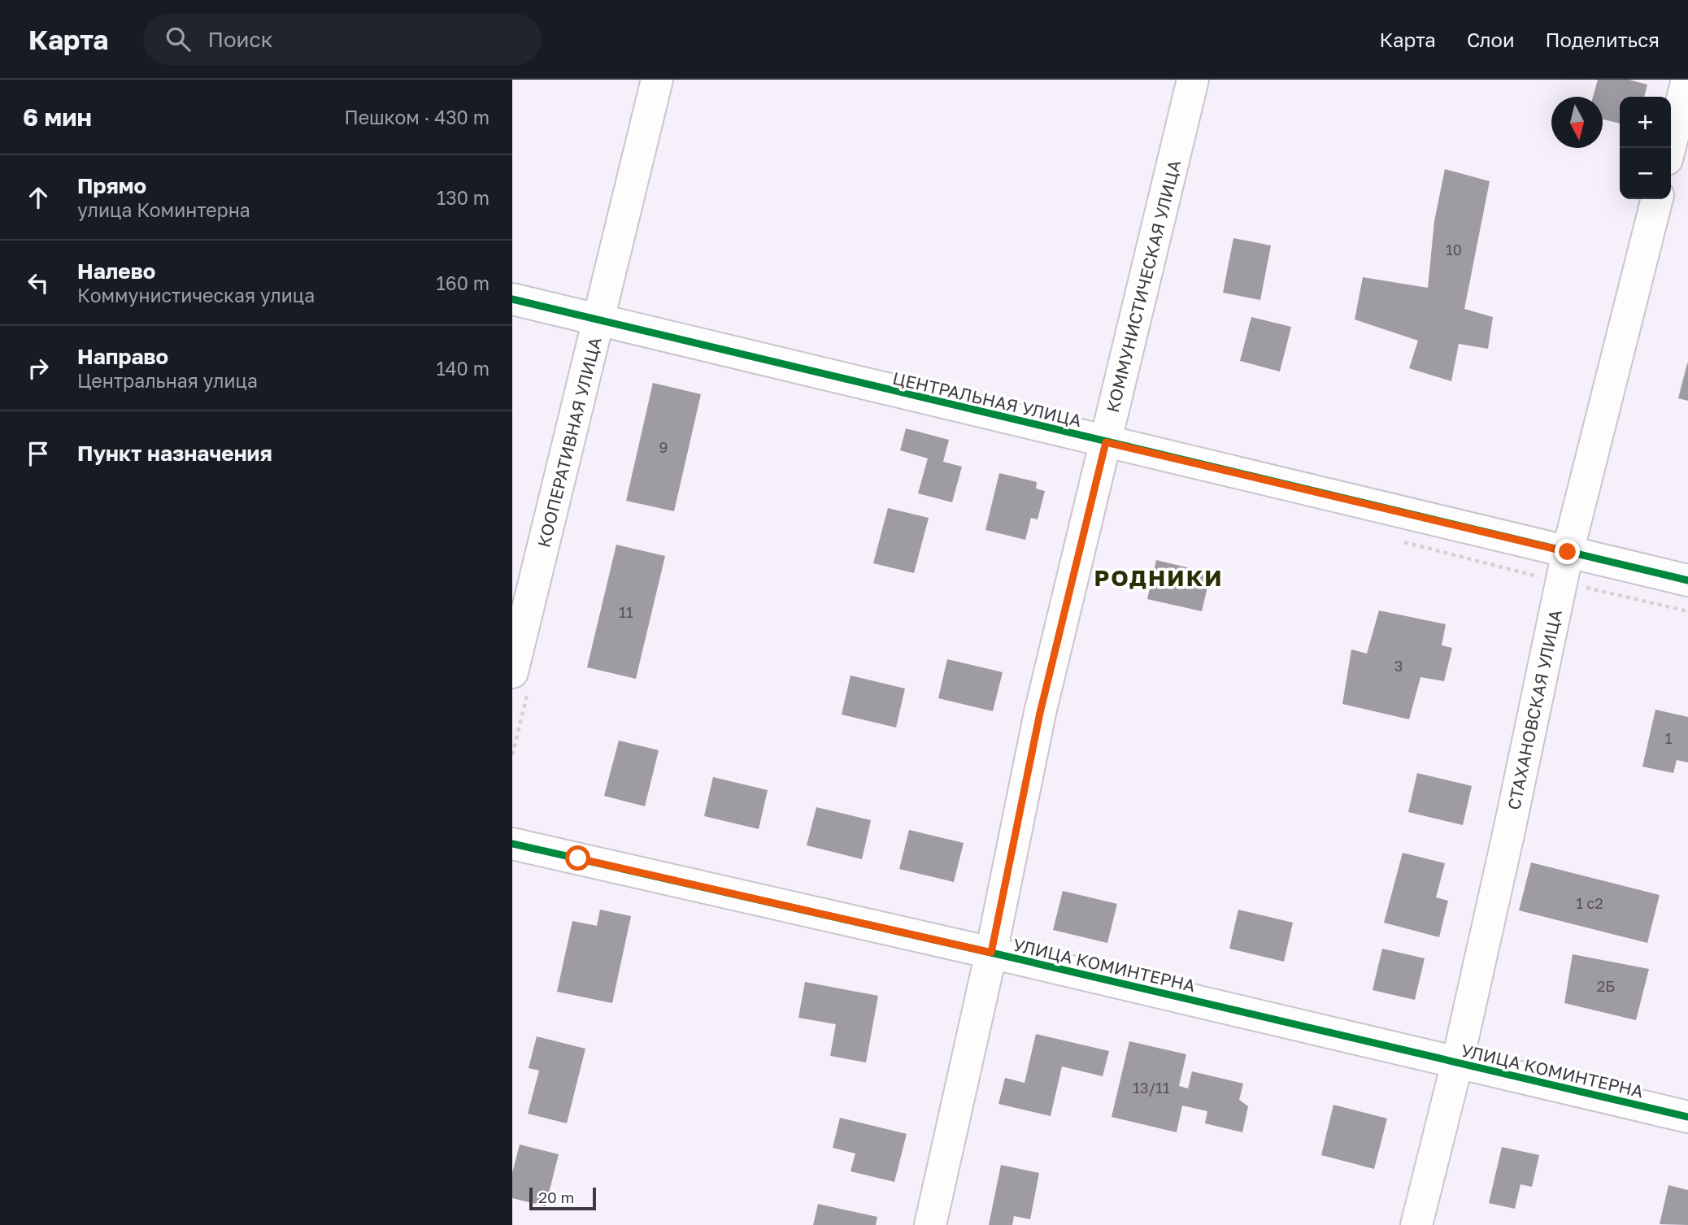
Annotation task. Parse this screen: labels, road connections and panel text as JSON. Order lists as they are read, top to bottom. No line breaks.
{"streets":{"street":["КОММУНИСТИЧЕСКАЯ УЛИЦА","ЦЕНТРАЛЬНАЯ УЛИЦА","КООПЕРАТИВНАЯ УЛИЦА","СТАХАНОВСКАЯ УЛИЦА","УЛИЦА КОМИНТЕРНА"]},"crossings":[["КОММУНИСТИЧЕСКАЯ УЛИЦА","ЦЕНТРАЛЬНАЯ УЛИЦА"],["КОММУНИСТИЧЕСКАЯ УЛИЦА","УЛИЦА КОМИНТЕРНА"],["ЦЕНТРАЛЬНАЯ УЛИЦА","КООПЕРАТИВНАЯ УЛИЦА"],["ЦЕНТРАЛЬНАЯ УЛИЦА","СТАХАНОВСКАЯ УЛИЦА"],["СТАХАНОВСКАЯ УЛИЦА","УЛИЦА КОМИНТЕРНА"]],"districts":["РОДНИКИ"],"house_numbers":["10","9","11","3","1","1 с2","2Б","13/11"],"scale_bar":"20 m","north":"bottom","page":{"header":"Карта","search":"Поиск","nav":["Карта","Слои","Поделиться"],"heading":["6 мин","Пешком · 430 m"],"map_buttons":["+","−"],"list":[["Прямо","улица Коминтерна","130 m"],["Налево","Коммунистическая улица","160 m"],["Направо","Центральная улица","140 m"],"Пункт назначения"],"scale":"20 m"}}
